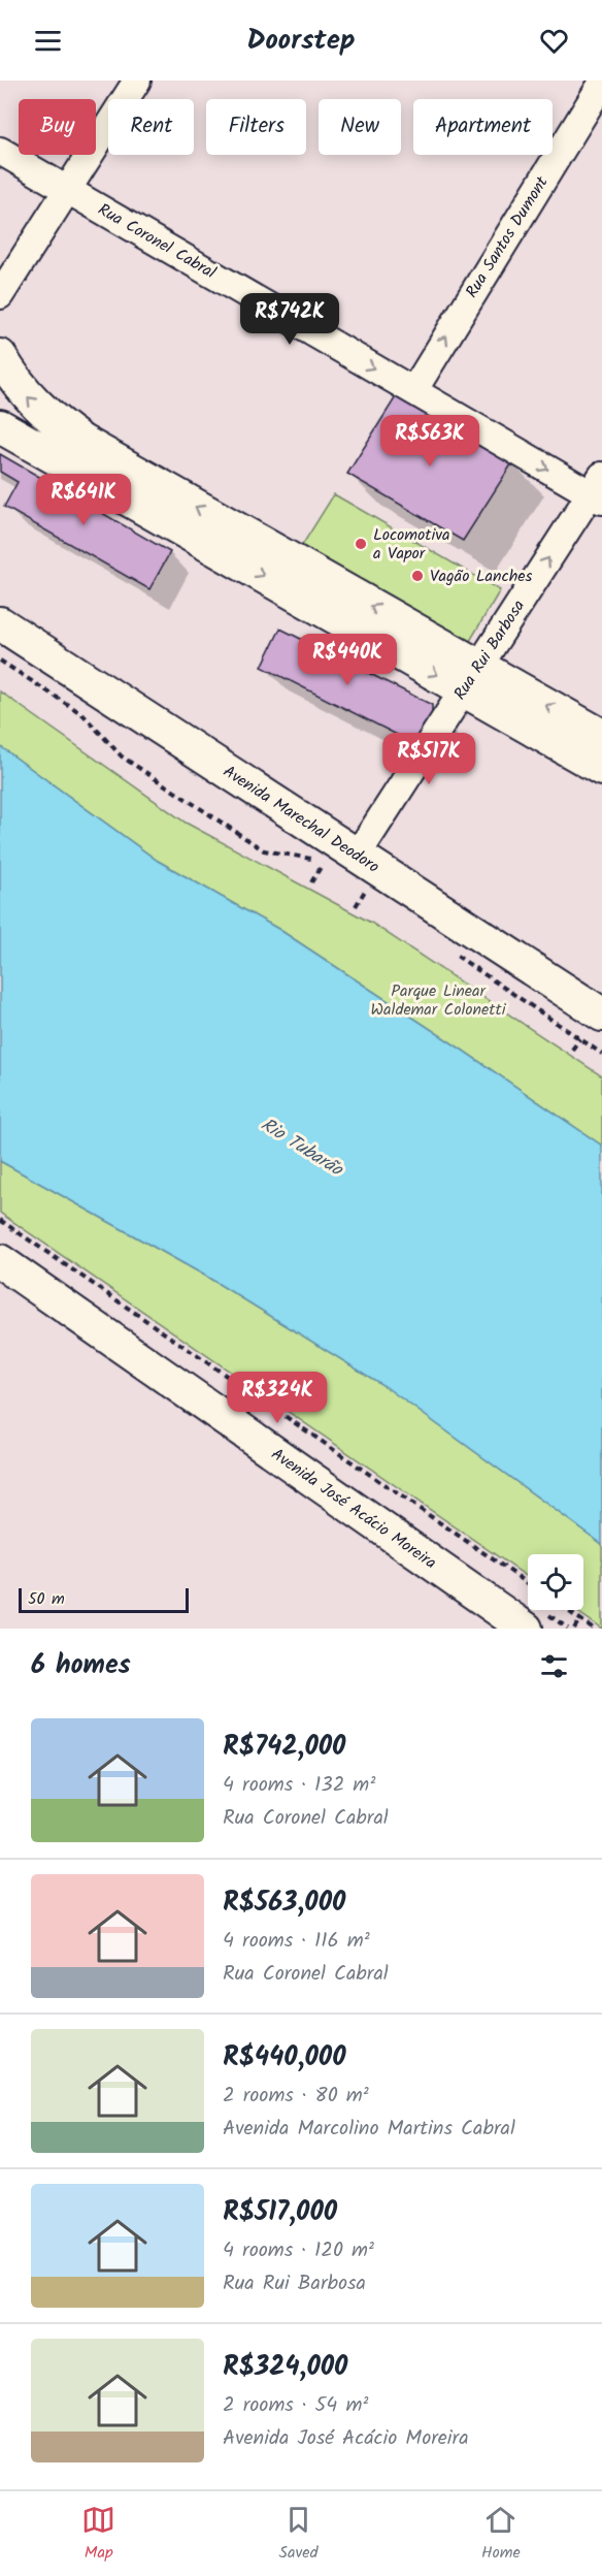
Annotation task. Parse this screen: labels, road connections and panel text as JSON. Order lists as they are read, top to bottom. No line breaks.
{"streets":{"main road":["Avenida Marechal Deodoro","Avenida José Acácio Moreira"],"street":["Rua Santos Dumont","Rua Coronel Cabral","Rua Rui Barbosa"]},"crossings":[["Rua Santos Dumont","Rua Coronel Cabral"],["Rua Coronel Cabral","Rua Rui Barbosa"],["Rua Rui Barbosa","Avenida Marechal Deodoro"]],"one_way":["Rua Santos Dumont","Rua Coronel Cabral","Rua Rui Barbosa"],"water":["Rio Tubarão"],"parks":["Parque Linear Waldemar Colonetti"],"places":["Locomotiva a Vapor","Vagão Lanches"],"scale_bar":"50 m","page":{"header":"Doorstep","chip":["Buy","Rent","Filters","New","Apartment"],"price":["R$742K","R$563K","R$641K","R$440K","R$517K","R$324K"],"scale":"50 m","heading":"6 homes","list":[{"name":"R$742,000","note":"4 rooms · 132 m² · Rua Coronel Cabral"},{"name":"R$563,000","note":"4 rooms · 116 m² · Rua Coronel Cabral"},{"name":"R$440,000","note":"2 rooms · 80 m² · Avenida Marcolino Martins Cabral"},{"name":"R$517,000","note":"4 rooms · 120 m² · Rua Rui Barbosa"},{"name":"R$324,000","note":"2 rooms · 54 m² · Avenida José Acácio Moreira"}],"tabs":["Map","Saved","Home"]}}
